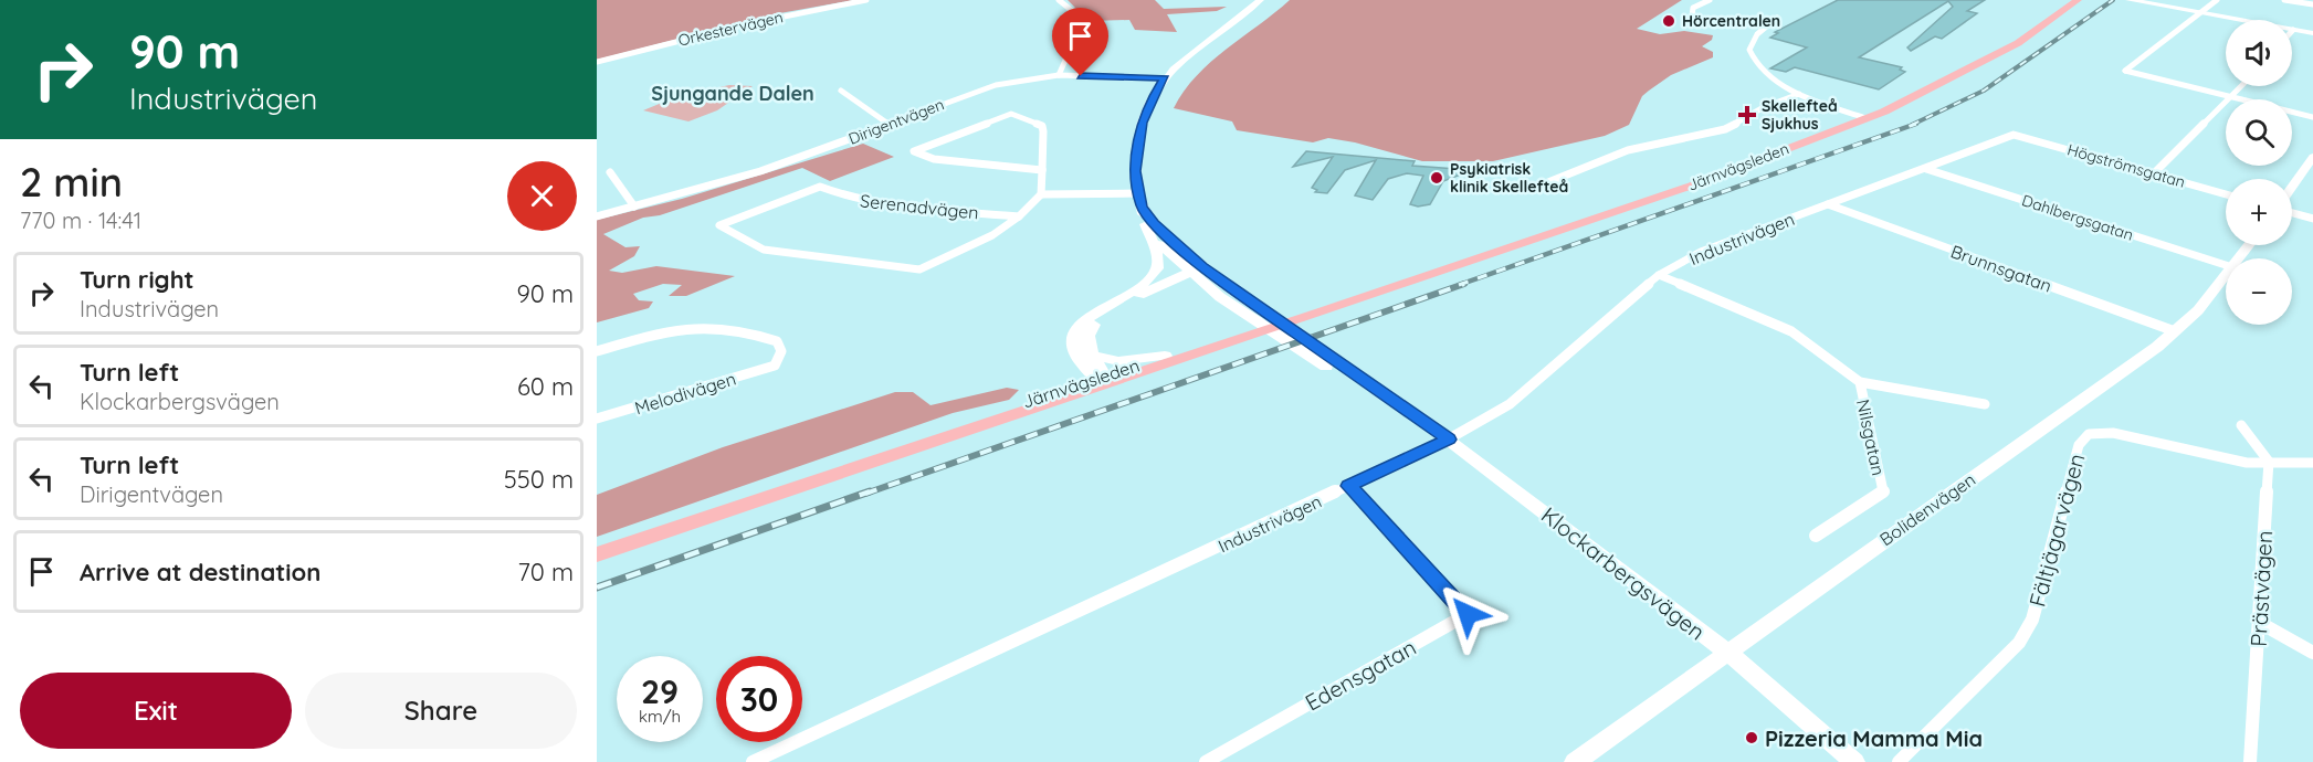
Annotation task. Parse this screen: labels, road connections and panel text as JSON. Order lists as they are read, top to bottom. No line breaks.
{"streets":{"main road":["Järnvägsleden","Bolidenvägen","Klockarbergsvägen"],"street":["Orkestervägen","Dirigentvägen","Högströmsgatan","Serenadvägen","Dahlbergsgatan","Industrivägen","Brunnsgatan","Melodivägen","Nilsgatan","Fältjägarvägen","Prästvägen","Edensgatan"]},"crossings":[["Dirigentvägen","Klockarbergsvägen"],["Högströmsgatan","Industrivägen"],["Dahlbergsgatan","Industrivägen"],["Industrivägen","Brunnsgatan"],["Industrivägen","Klockarbergsvägen"],["Industrivägen","Edensgatan"],["Brunnsgatan","Bolidenvägen"],["Bolidenvägen","Klockarbergsvägen"],["Fältjägarvägen","Prästvägen"]],"districts":["Sjungande Dalen"],"places":{"other":["Hörcentralen","Psykiatrisk klinik Skellefteå","Pizzeria Mamma Mia"],"health":["Skellefteå Sjukhus"]},"page":{"turn":["90 m","Industrivägen"],"map_buttons":["+","−"],"heading":["2 min","770 m · 14:41"],"list":[{"name":"Turn right","note":"Industrivägen","value":"90 m"},{"name":"Turn left","note":"Klockarbergsvägen","value":"60 m"},{"name":"Turn left","note":"Dirigentvägen","value":"550 m"},{"name":"Arrive at destination","value":"70 m"}],"speed":"29 km/h","limit":"30","buttons":["Exit","Share"]}}
